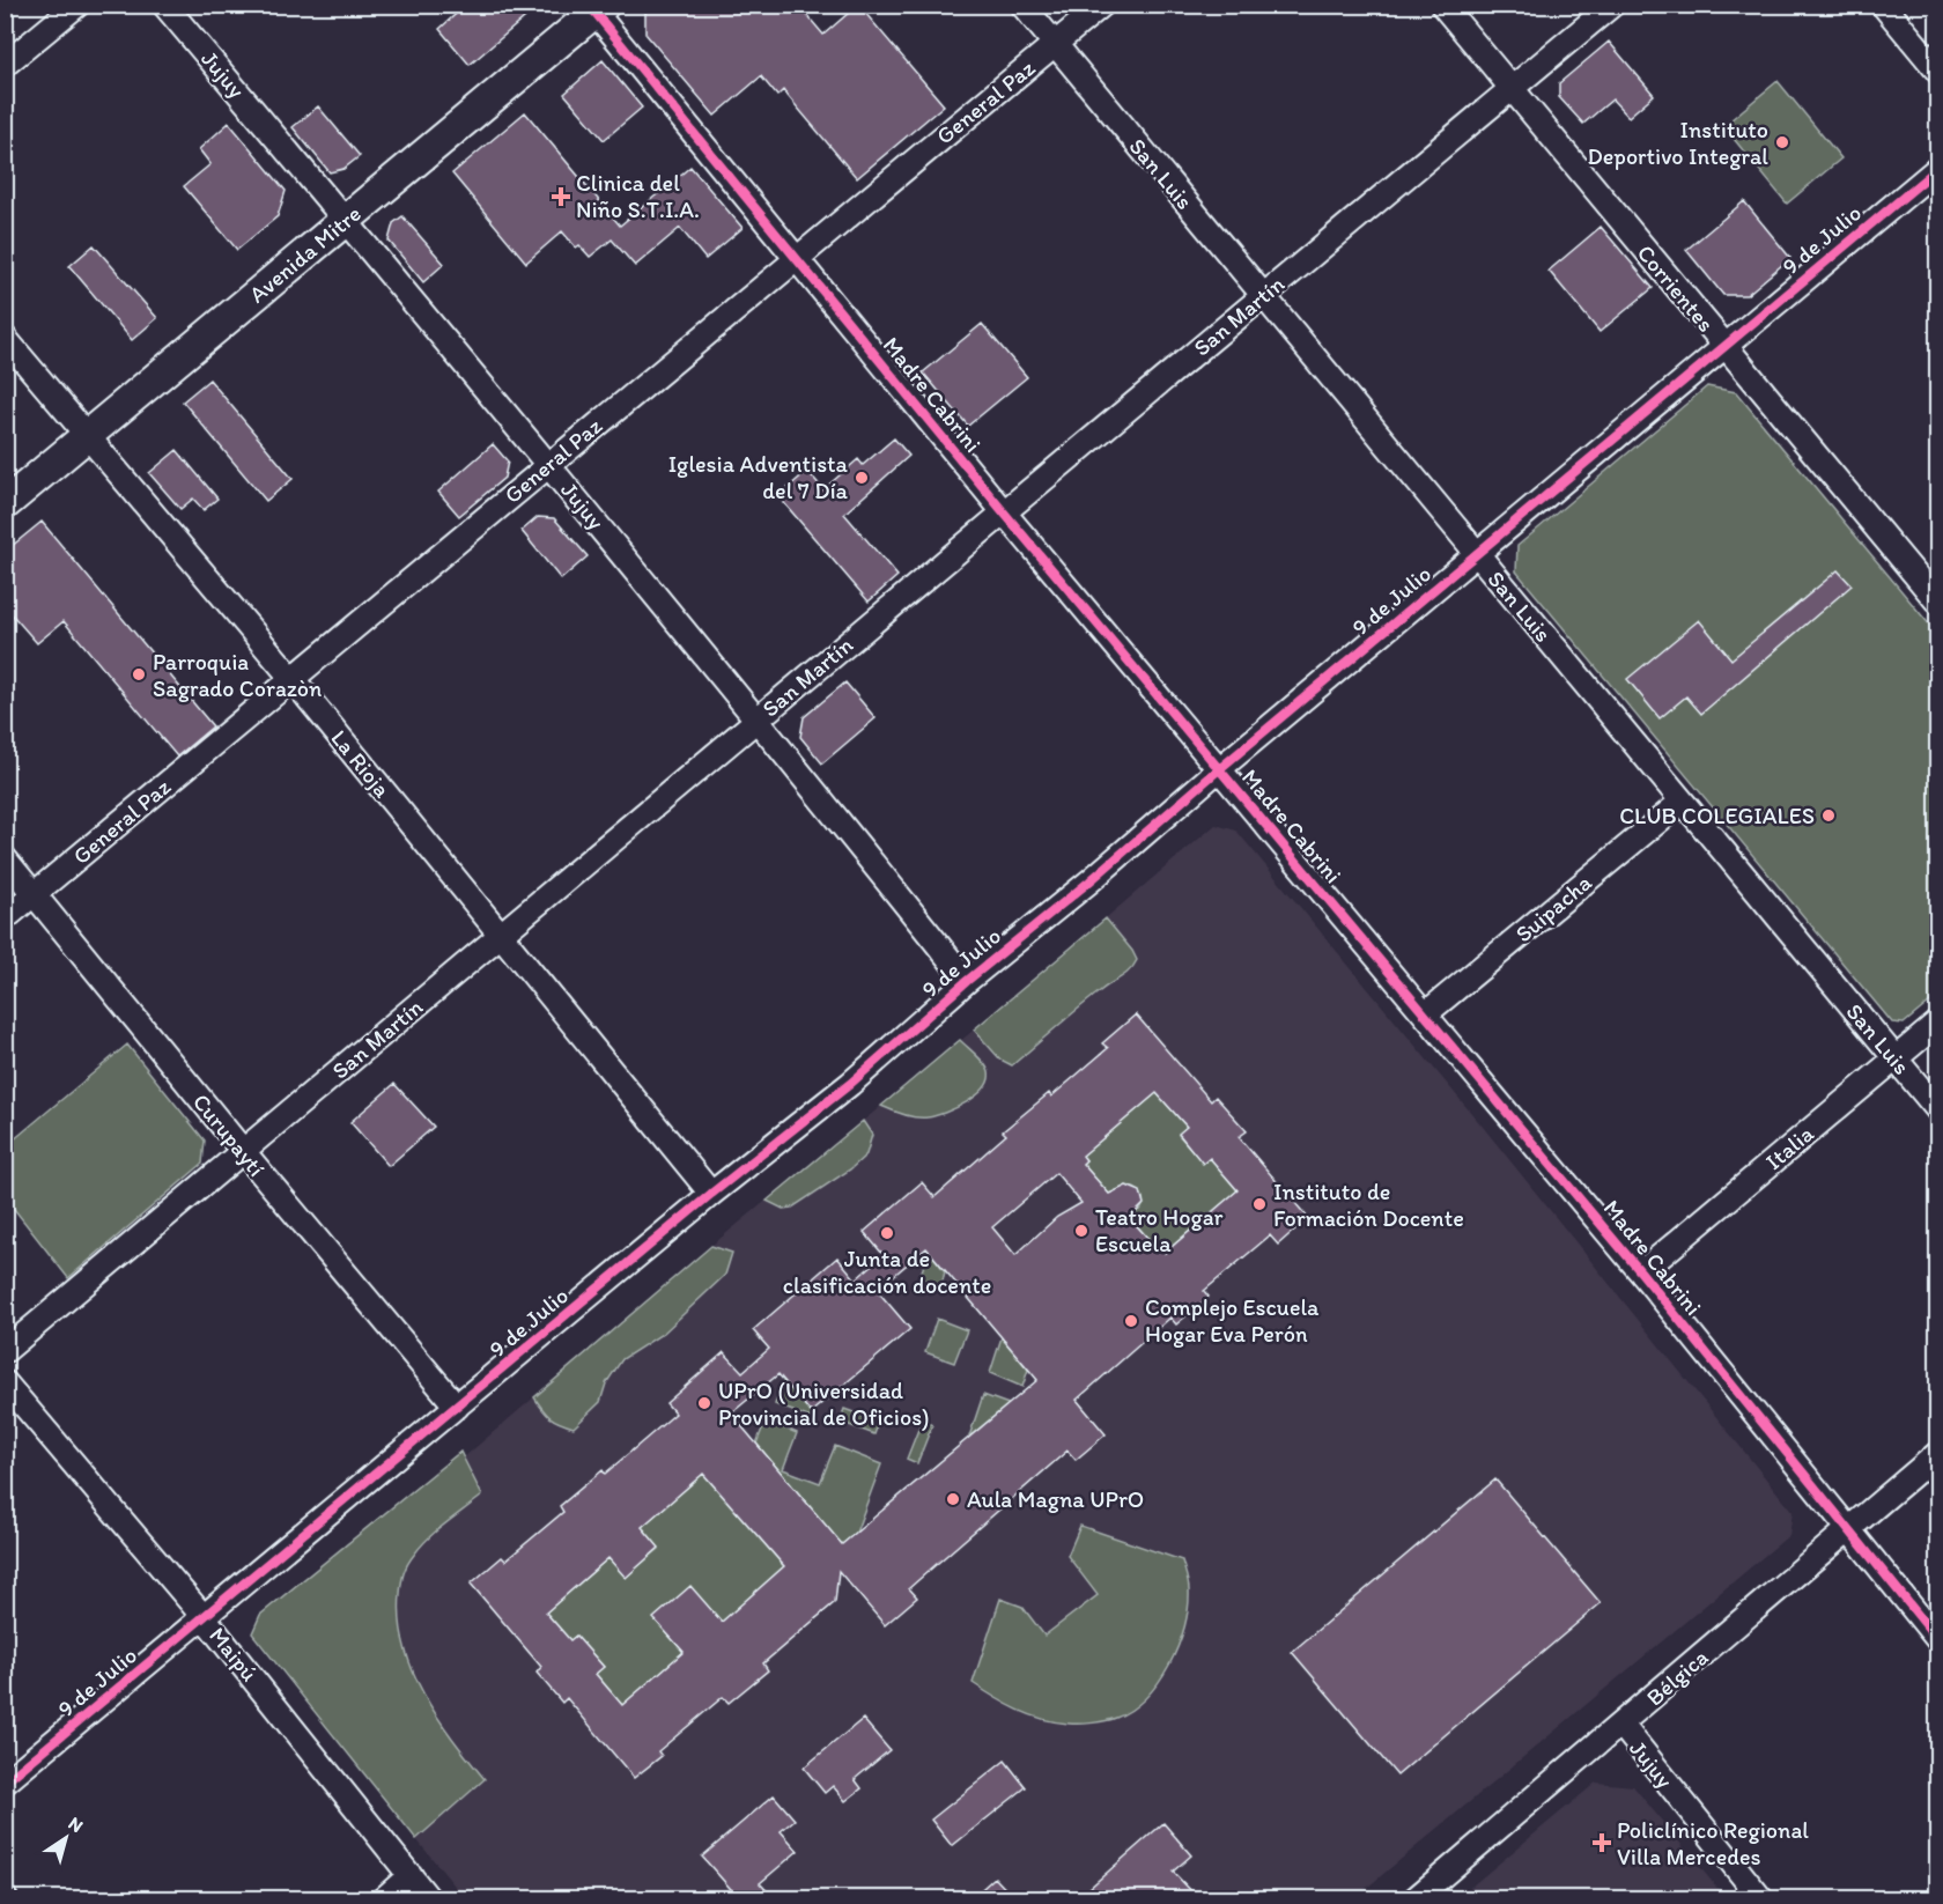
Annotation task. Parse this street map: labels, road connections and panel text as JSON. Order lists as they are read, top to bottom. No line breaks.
{"streets":{"main road":["Avenida Mitre"],"street":["Jujuy","General Paz","San Luis","9 de Julio","Corrientes","San Martín","Madre Cabrini","La Rioja","Suipacha","Curupaytí","Italia","Maipú","Bélgica"]},"crossings":[["Jujuy","General Paz"],["Jujuy","9 de Julio"],["Jujuy","Avenida Mitre"],["Jujuy","San Martín"],["Jujuy","Bélgica"],["General Paz","San Luis"],["General Paz","Madre Cabrini"],["General Paz","La Rioja"],["General Paz","Curupaytí"],["San Luis","9 de Julio"],["San Luis","San Martín"],["San Luis","Suipacha"],["San Luis","Italia"],["9 de Julio","Corrientes"],["9 de Julio","Madre Cabrini"],["9 de Julio","La Rioja"],["9 de Julio","Curupaytí"],["9 de Julio","Maipú"],["Avenida Mitre","Madre Cabrini"],["Avenida Mitre","La Rioja"],["Corrientes","San Martín"],["San Martín","Madre Cabrini"],["San Martín","La Rioja"],["San Martín","Curupaytí"],["Madre Cabrini","Suipacha"],["Madre Cabrini","Italia"],["Madre Cabrini","Bélgica"]],"places":{"other":["Instituto Deportivo Integral","Iglesia Adventista del 7 Día","Parroquia Sagrado Corazòn","CLUB COLEGIALES","Instituto de Formación Docente","Teatro Hogar Escuela","Junta de clasificación docente","Complejo Escuela Hogar Eva Perón","UPrO (Universidad Provincial de Oficios)","Aula Magna UPrO"],"health":["Clinica del Niño S.T.I.A.","Policlínico Regional Villa Mercedes"]},"north":"top right"}
